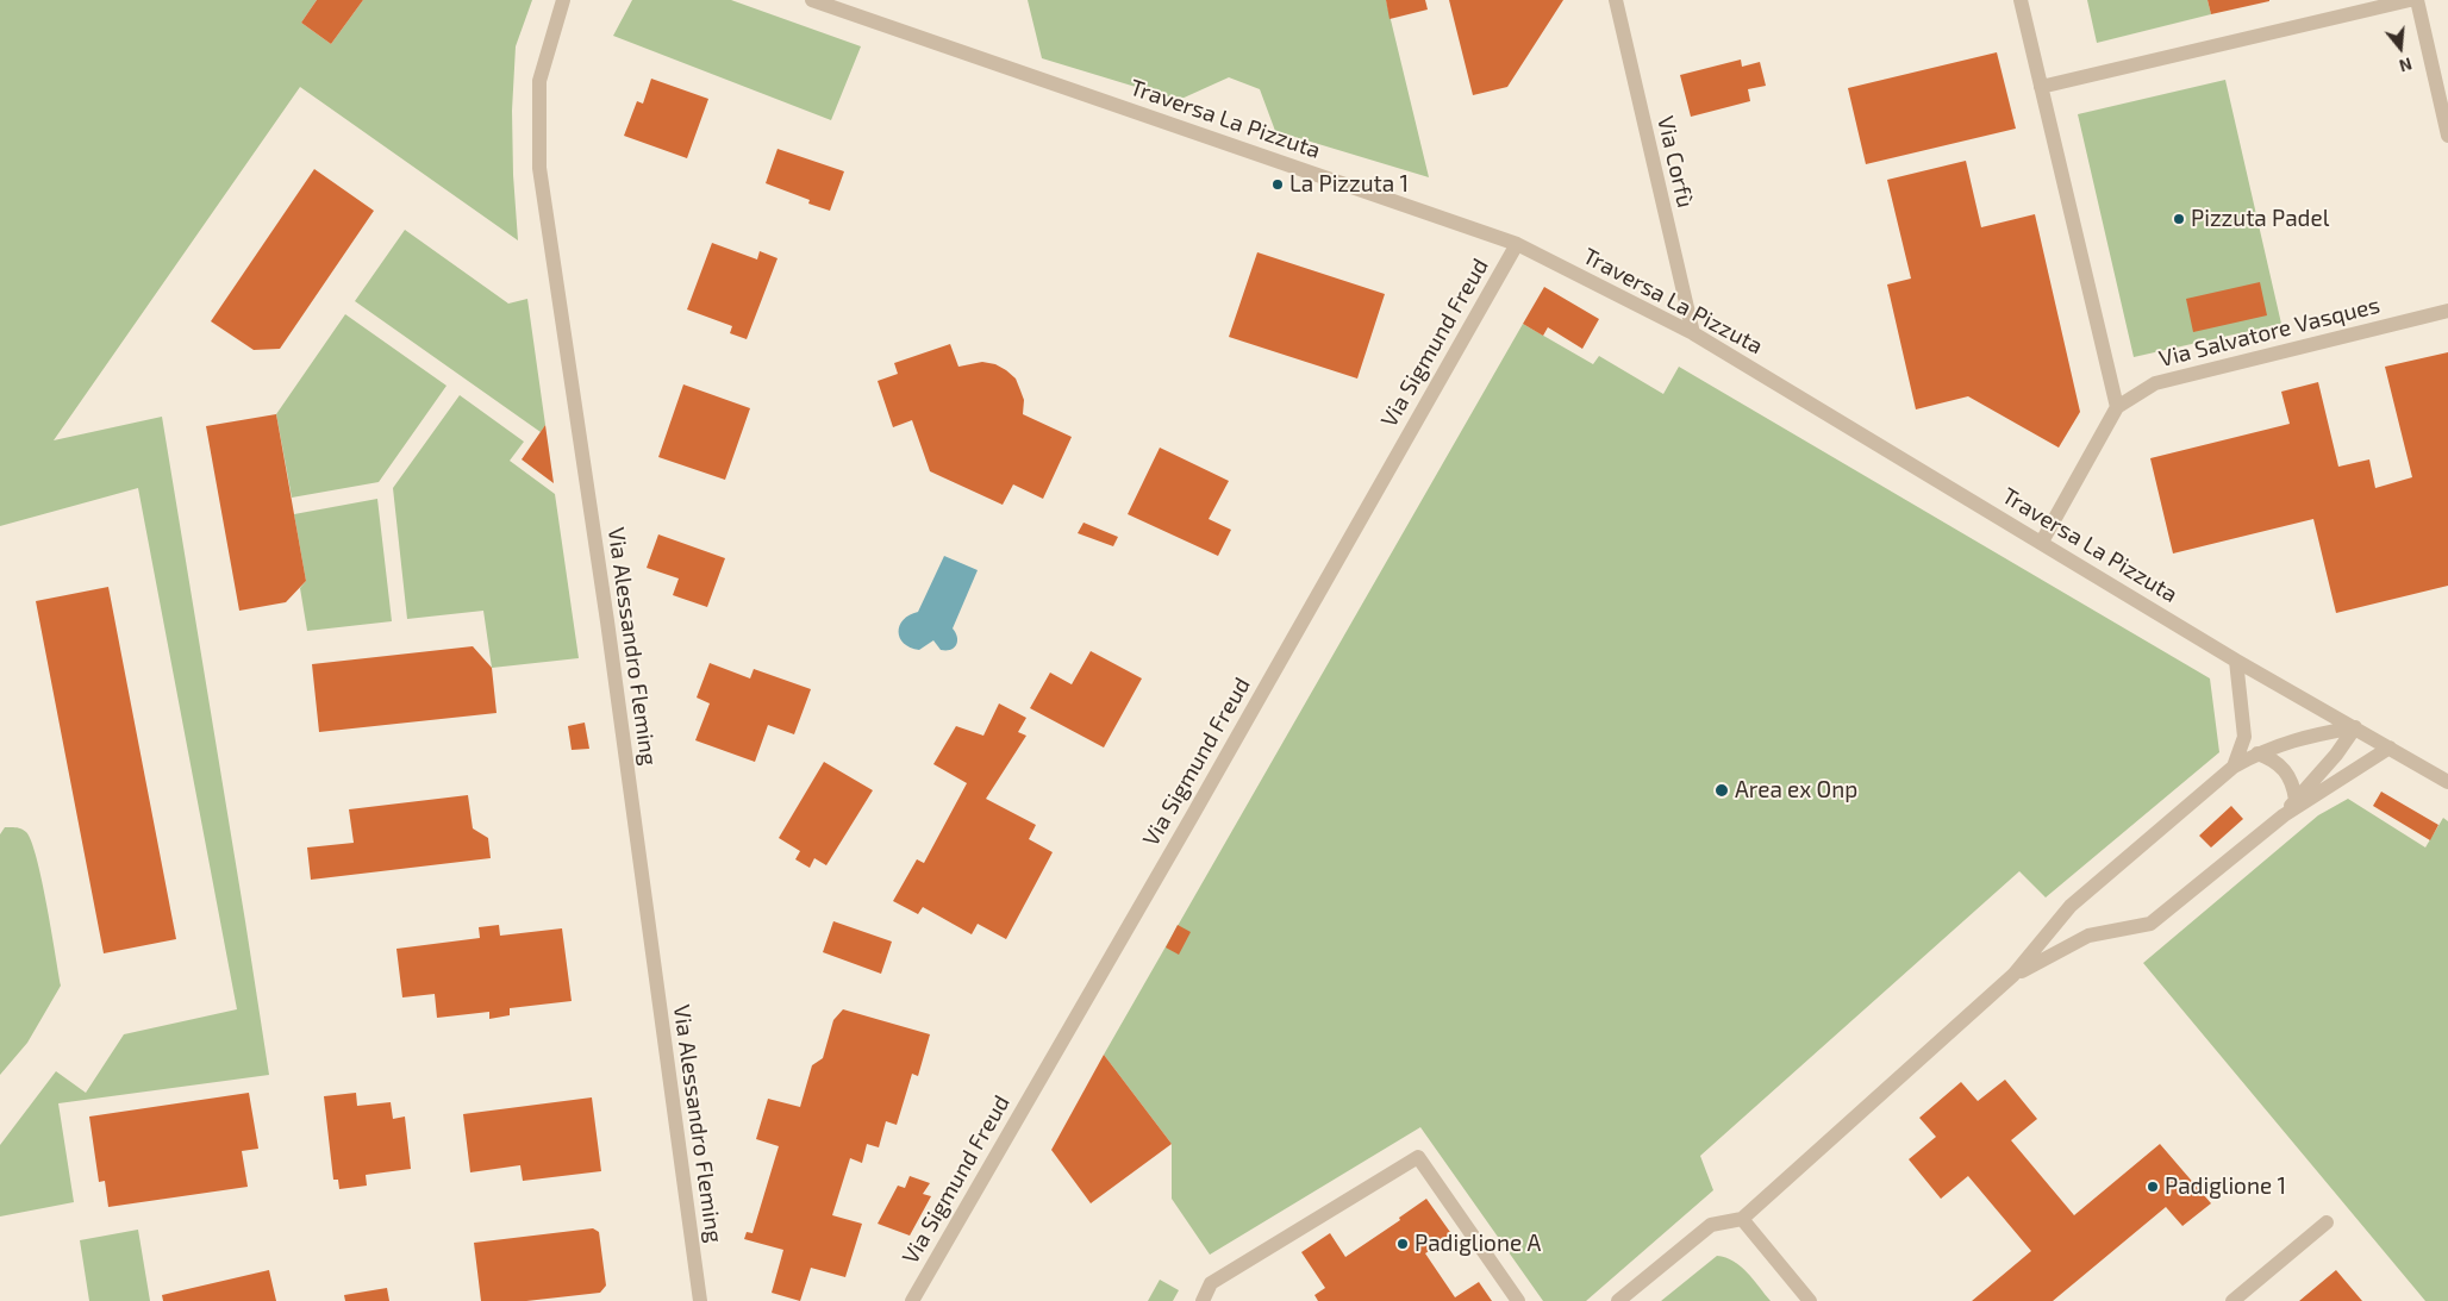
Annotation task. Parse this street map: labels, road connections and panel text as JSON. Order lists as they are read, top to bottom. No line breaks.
{"streets":{"street":["Traversa La Pizzuta","Via Corfù","Via Salvatore Vasques","Via Sigmund Freud","Via Alessandro Fleming"]},"crossings":[["Traversa La Pizzuta","Via Corfù"],["Traversa La Pizzuta","Via Salvatore Vasques"],["Traversa La Pizzuta","Via Sigmund Freud"]],"places":["La Pizzuta 1","Pizzuta Padel","Area ex Onp","Padiglione 1","Padiglione A"],"north":"bottom"}
